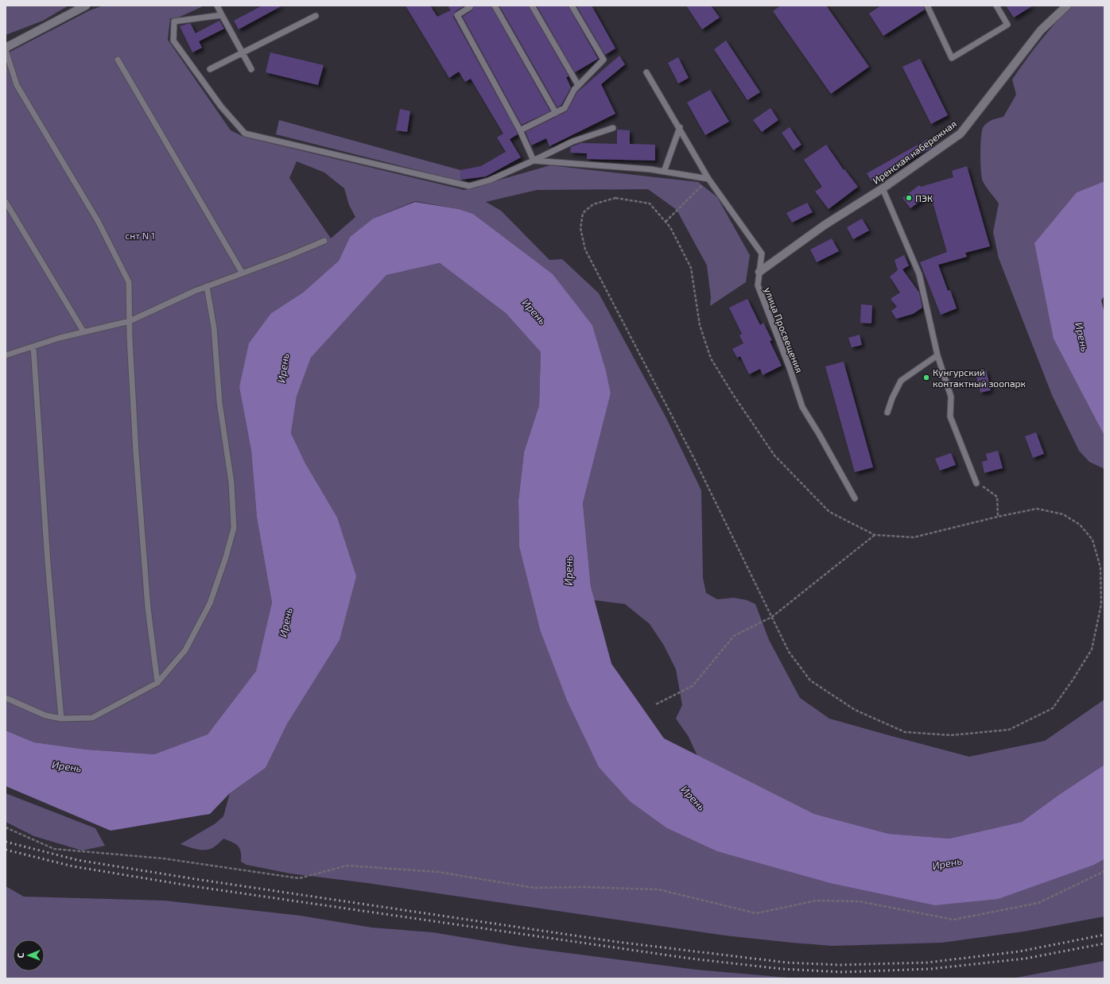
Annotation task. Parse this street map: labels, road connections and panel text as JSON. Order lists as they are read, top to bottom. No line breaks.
{"streets":{"street":["Иренская набережная"],"lane":["улица Просвещения"]},"crossings":[["Иренская набережная","улица Просвещения"]],"water":["Ирень"],"parks":["снт N 1"],"places":["ПЭК","Кунгурский контактный зоопарк"],"north":"left"}
